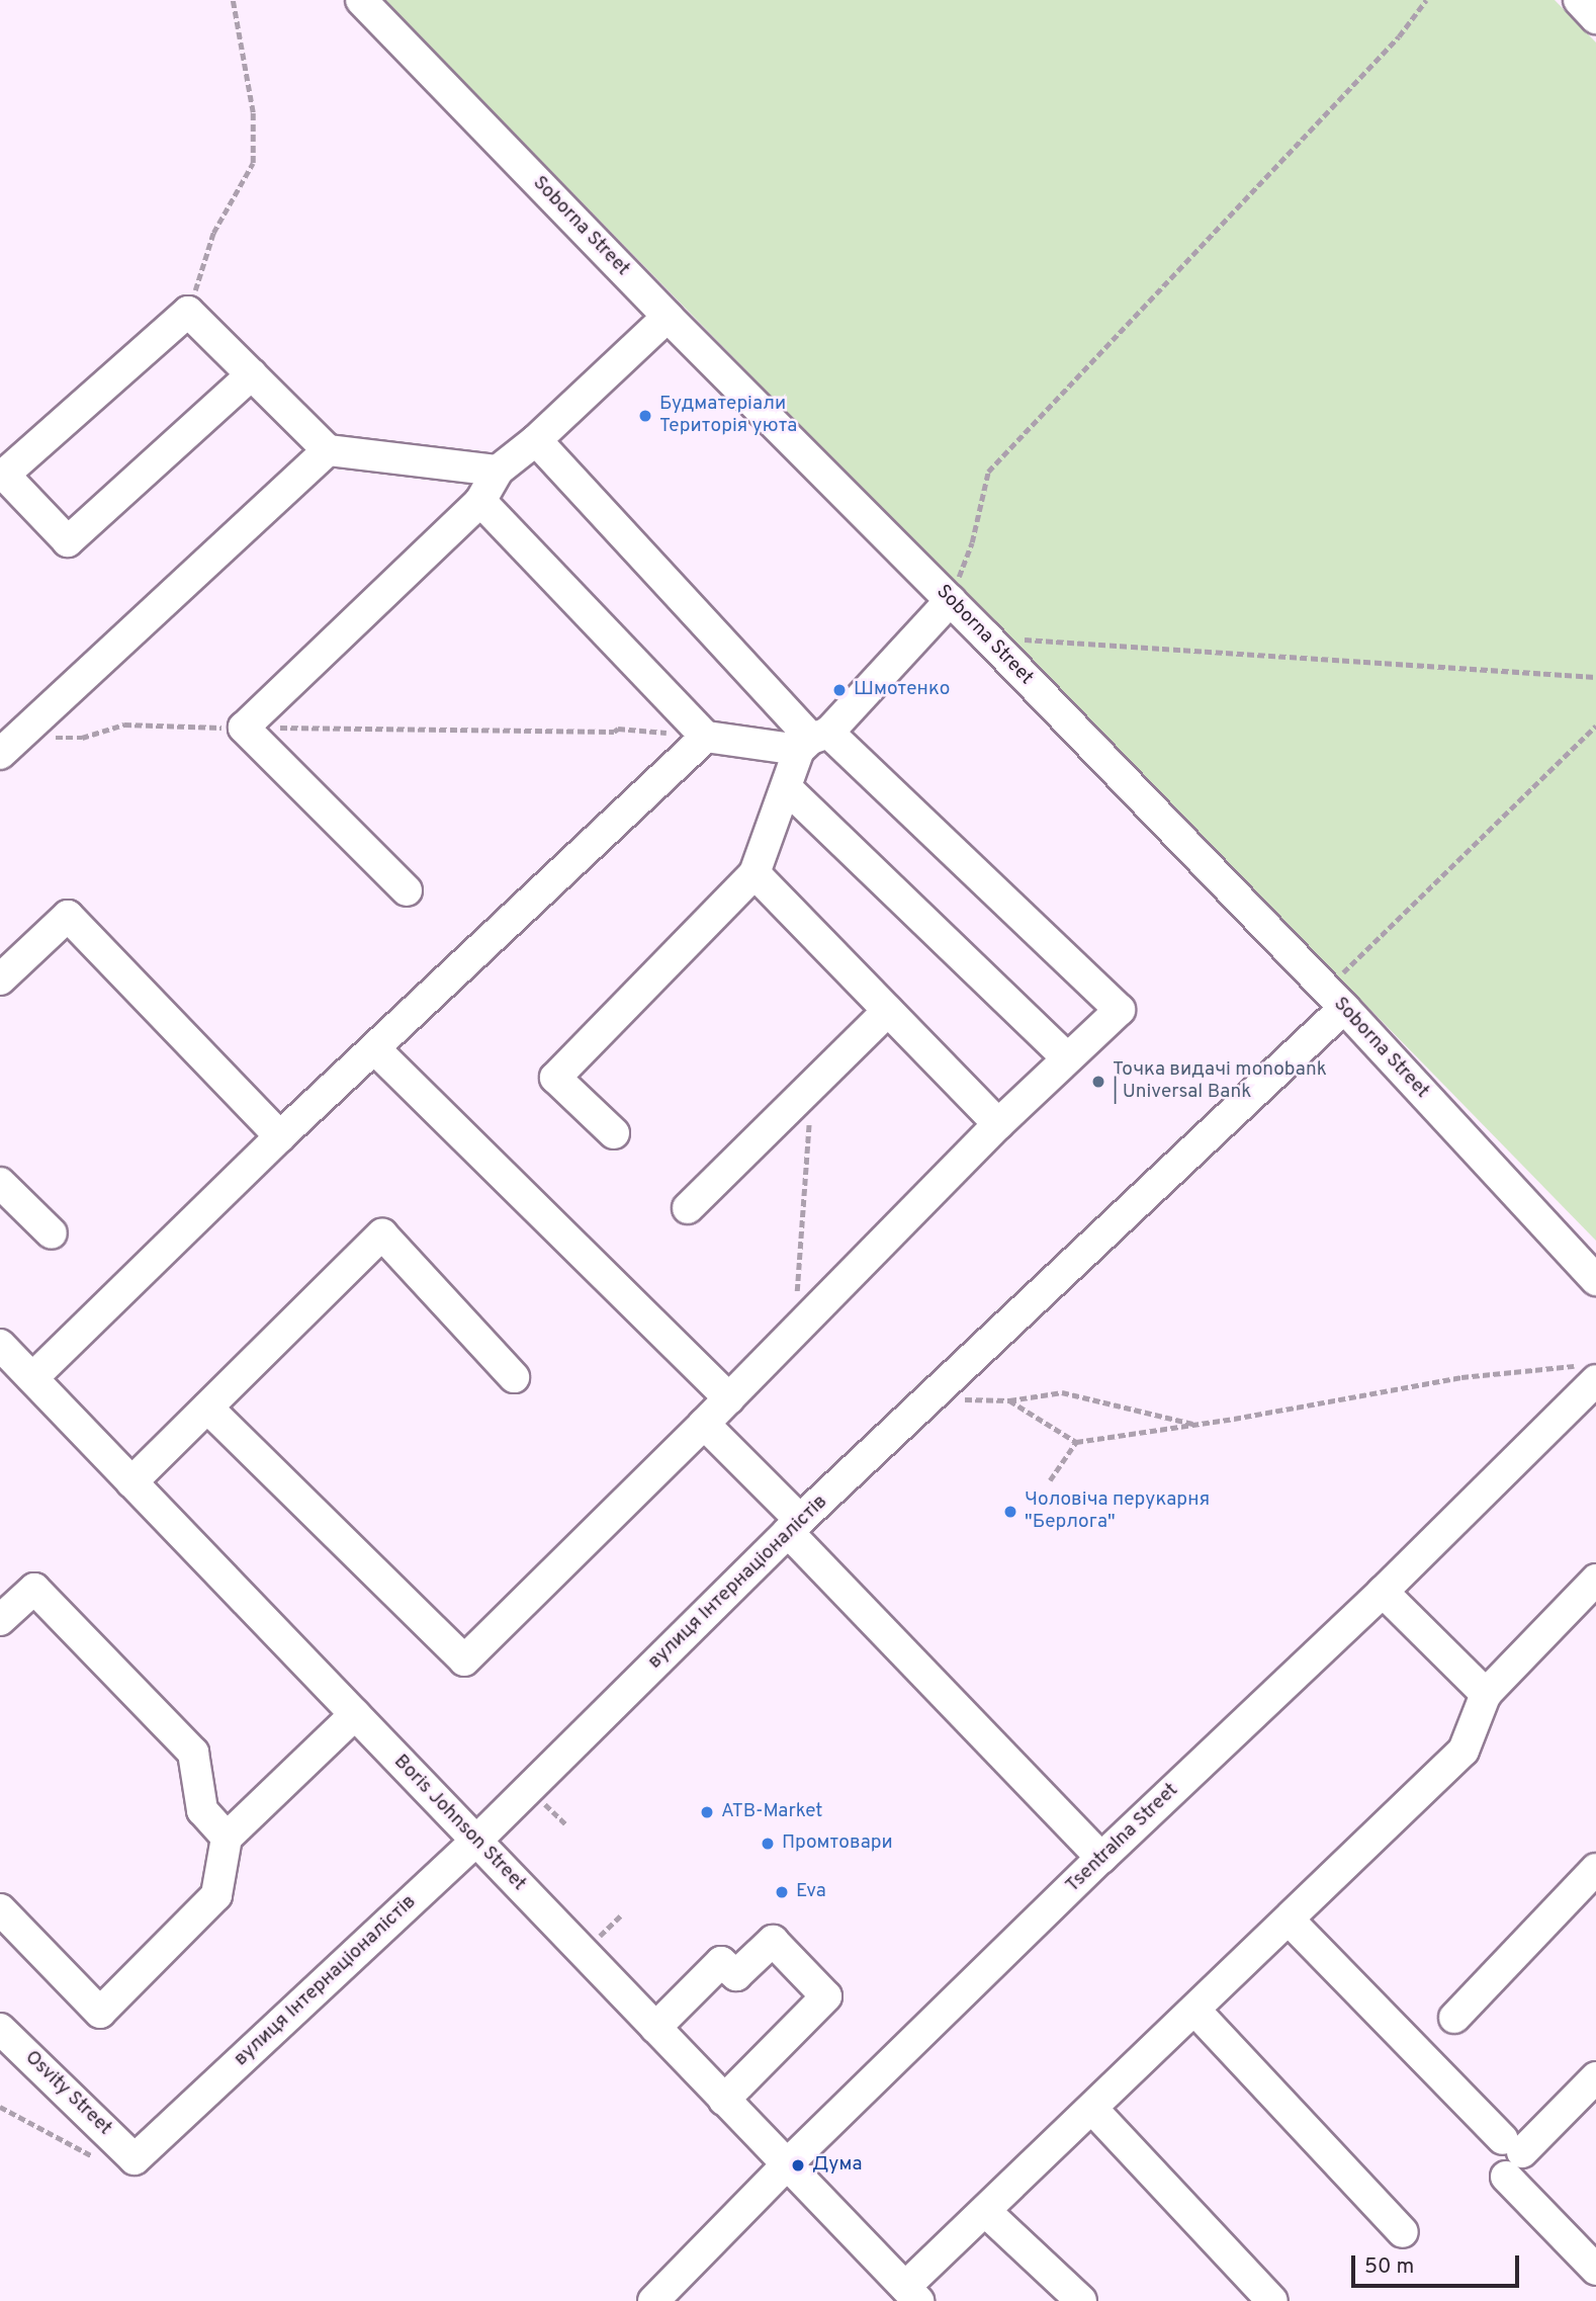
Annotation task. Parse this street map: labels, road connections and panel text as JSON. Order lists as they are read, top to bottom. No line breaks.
{"streets":{"street":["Soborna Street","вулиця Інтернаціоналістів","Boris Johnson Street","Tsentralna Street","Osvity Street"]},"crossings":[["Soborna Street","вулиця Інтернаціоналістів"],["вулиця Інтернаціоналістів","Boris Johnson Street"],["вулиця Інтернаціоналістів","Osvity Street"],["Boris Johnson Street","Tsentralna Street"]],"places":["Будматеріали Територія уюта","Шмотенко","Точка видачі monobank | Universal Bank","Чоловіча перукарня \"Берлога\"","ATB-Market","Промтовари","Eva","Дума"],"scale_bar":"50 m"}
